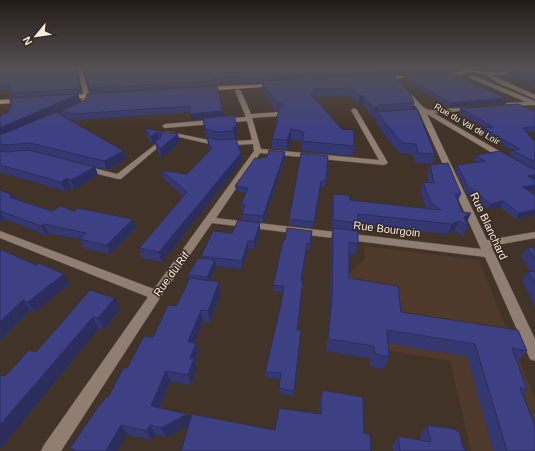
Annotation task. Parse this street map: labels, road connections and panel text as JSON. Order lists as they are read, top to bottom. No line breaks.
{"streets":{"street":["Rue du Val de Loir","Rue Blanchard","Rue Bourgoin","Rue du Rif"]},"crossings":[["Rue du Val de Loir","Rue Blanchard"],["Rue Blanchard","Rue Bourgoin"],["Rue Bourgoin","Rue du Rif"]],"north":"bottom left"}
